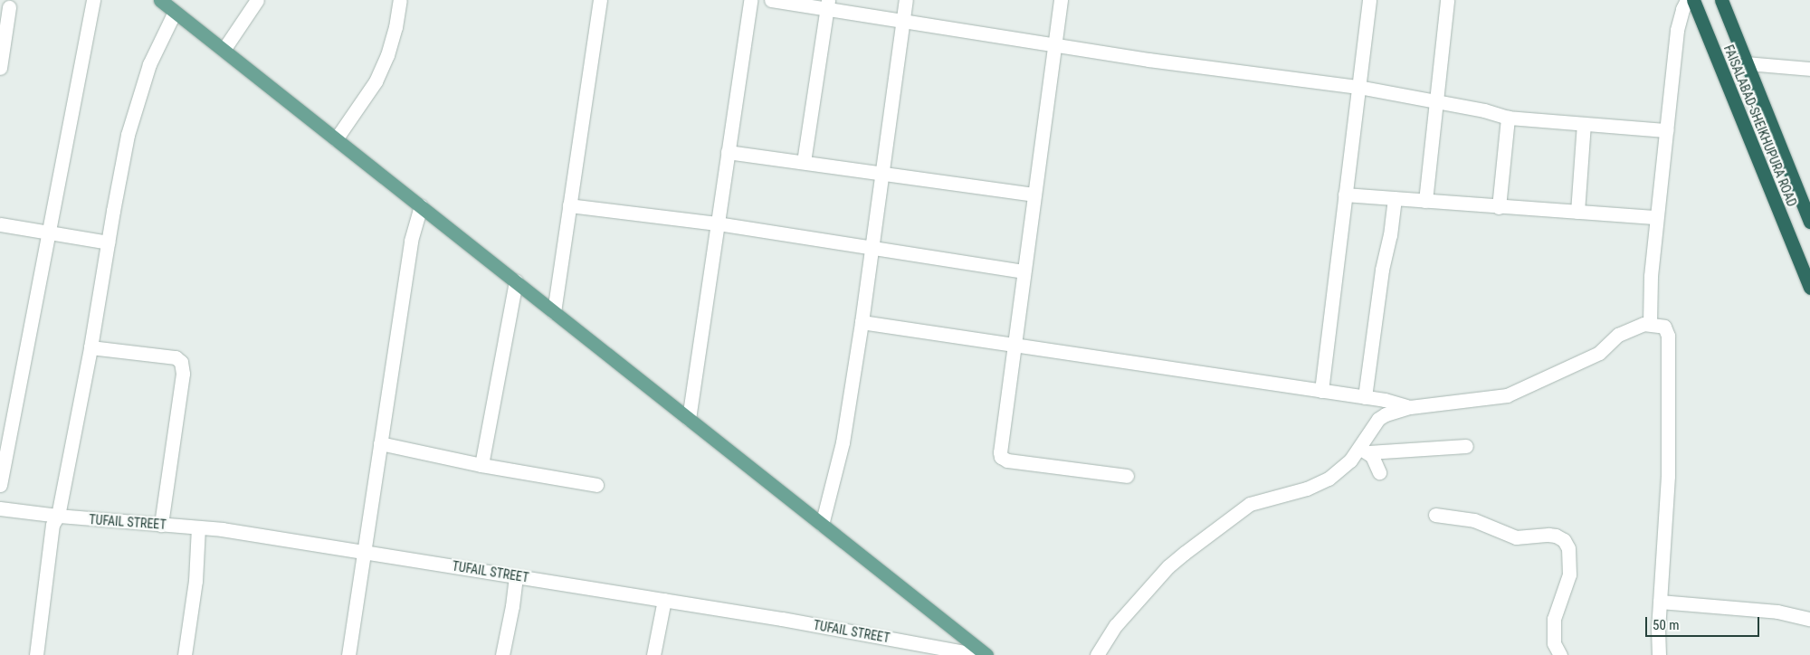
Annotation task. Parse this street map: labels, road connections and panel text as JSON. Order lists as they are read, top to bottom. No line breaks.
{"streets":{"highway":["FAISALABAD-SHEIKHUPURA ROAD"],"street":["TUFAIL STREET"]},"scale_bar":"50 m"}
